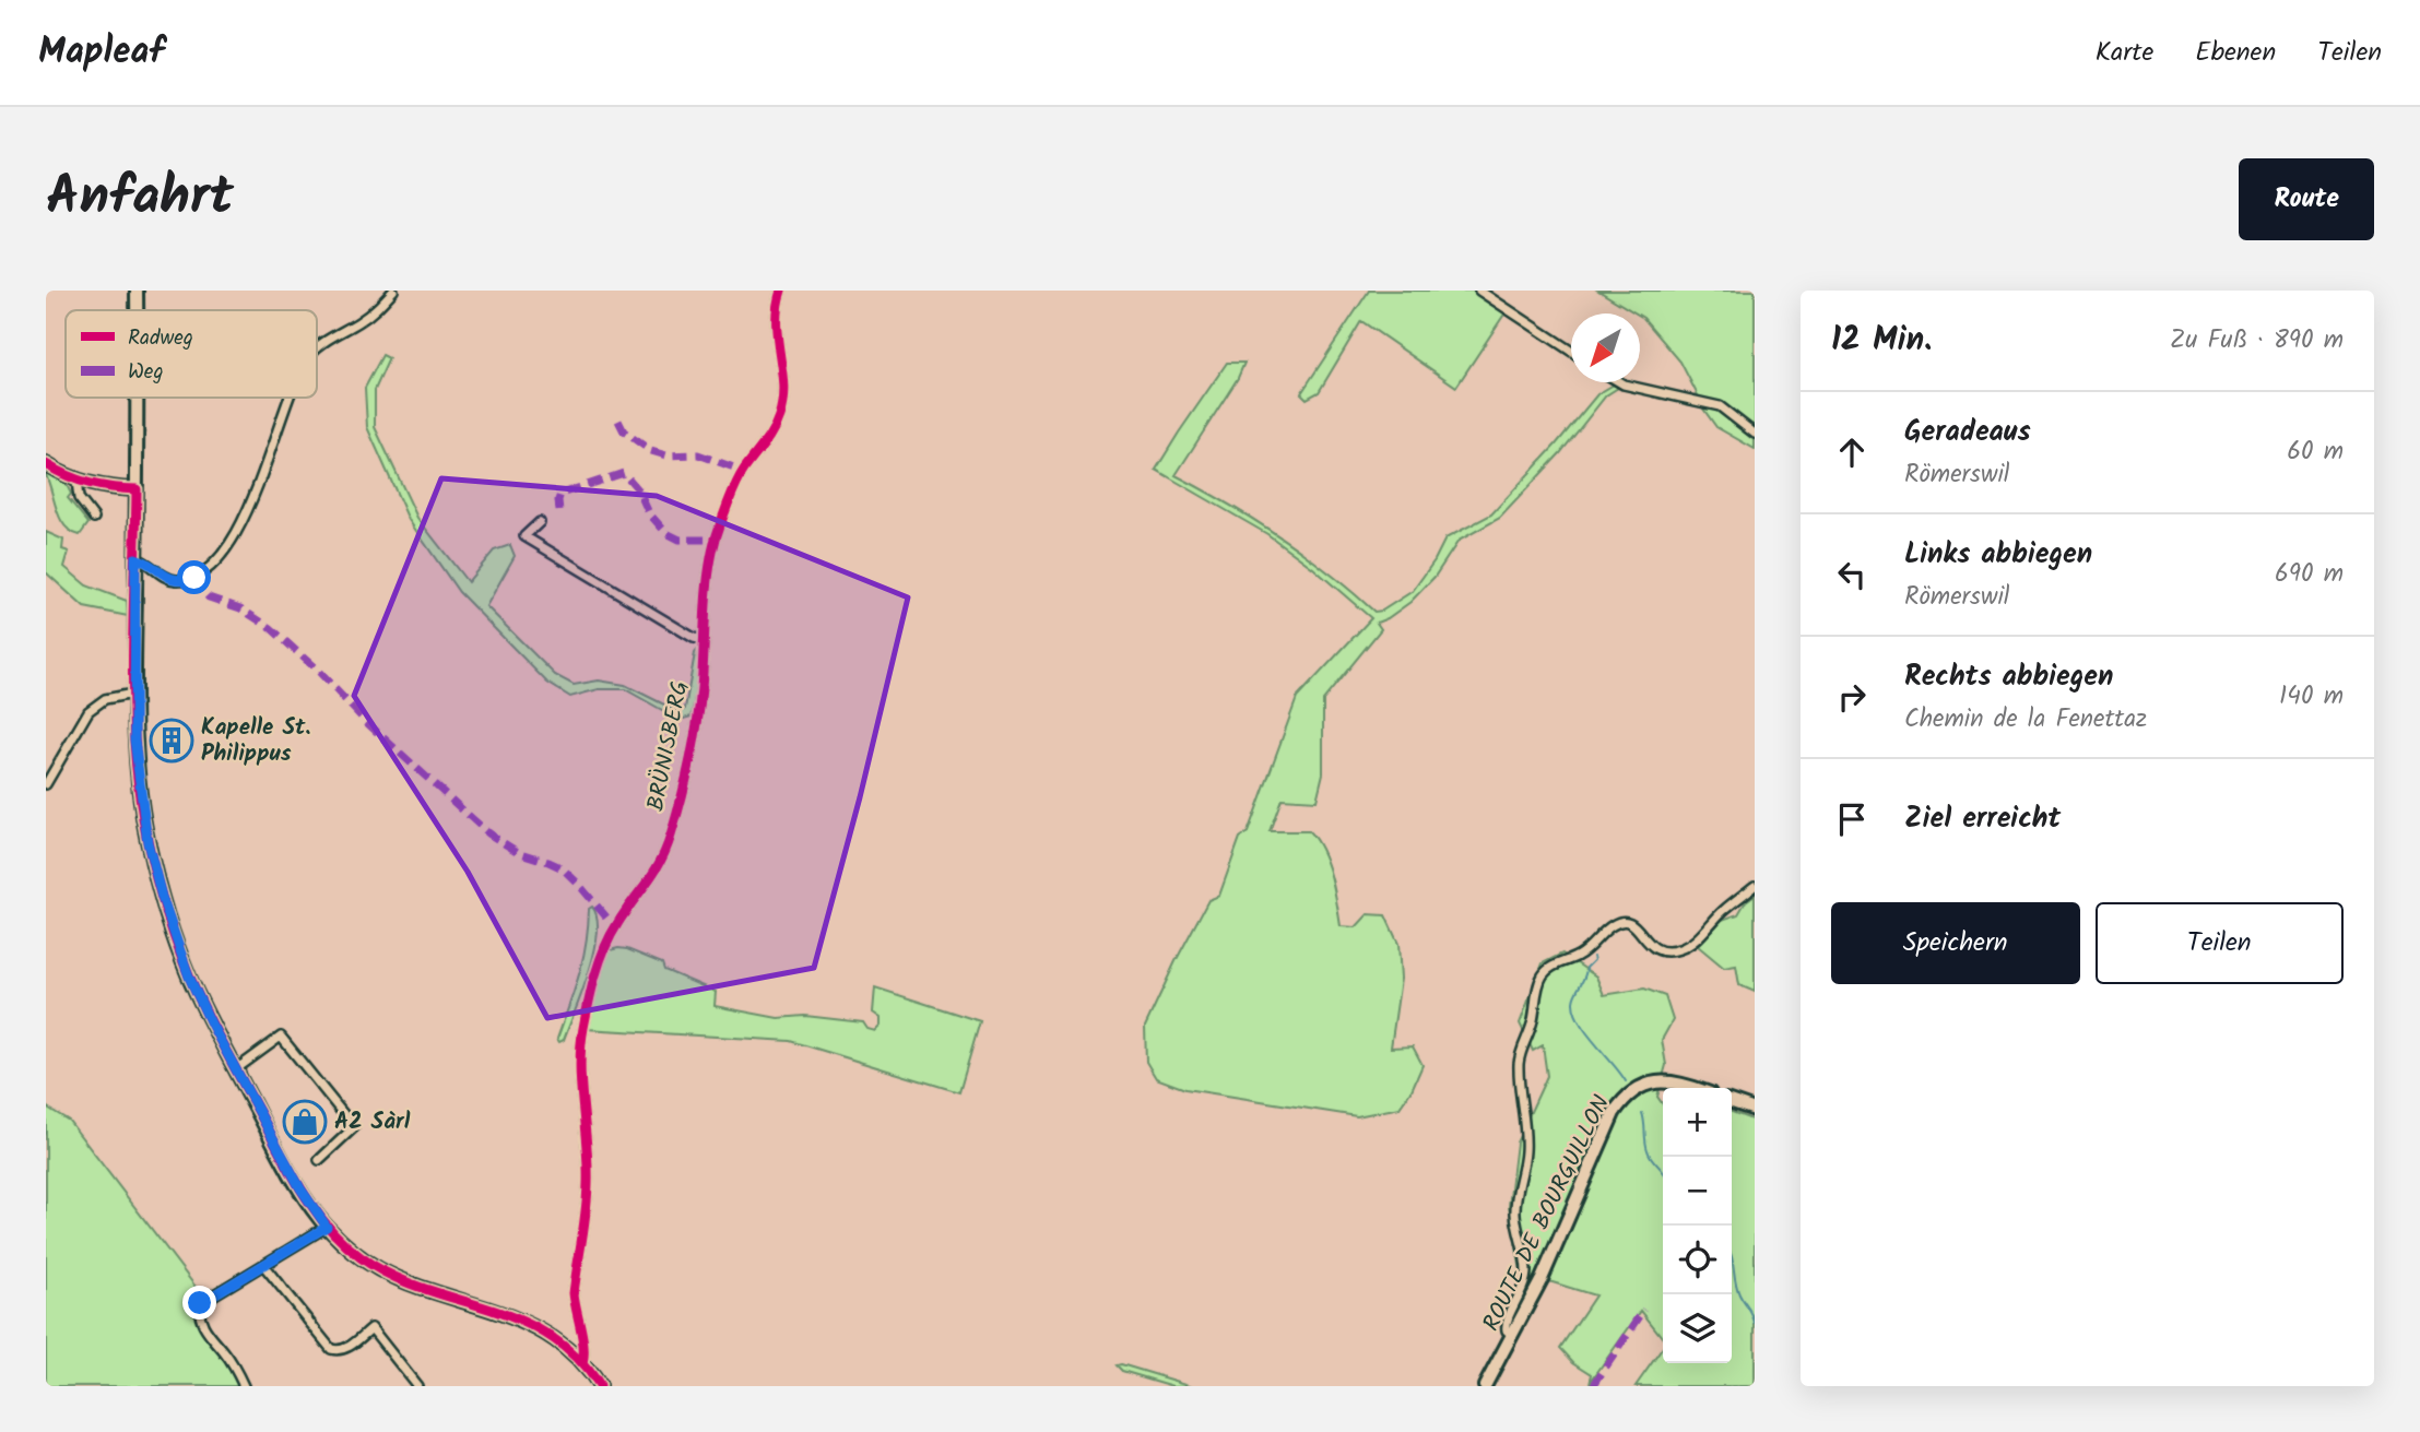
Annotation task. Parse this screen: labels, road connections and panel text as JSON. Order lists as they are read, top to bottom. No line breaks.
{"streets":{"main road":["ROUTE DE BOURGUILLON"],"street":["BRÜNISBERG"]},"places":{"building":["Kapelle St. Philippus"],"shop":["A2 Sàrl"]},"legend":["Radweg","Weg"],"north":"bottom left","page":{"header":"Mapleaf","nav":["Karte","Ebenen","Teilen"],"title":"Anfahrt","buttons":["Route",["Speichern","Teilen"]],"heading":["12 Min.","Zu Fuß · 890 m"],"list":[["Geradeaus","Römerswil","60 m"],["Links abbiegen","Römerswil","690 m"],["Rechts abbiegen","Chemin de la Fenettaz","140 m"],"Ziel erreicht"],"map_buttons":["+","−"]}}
